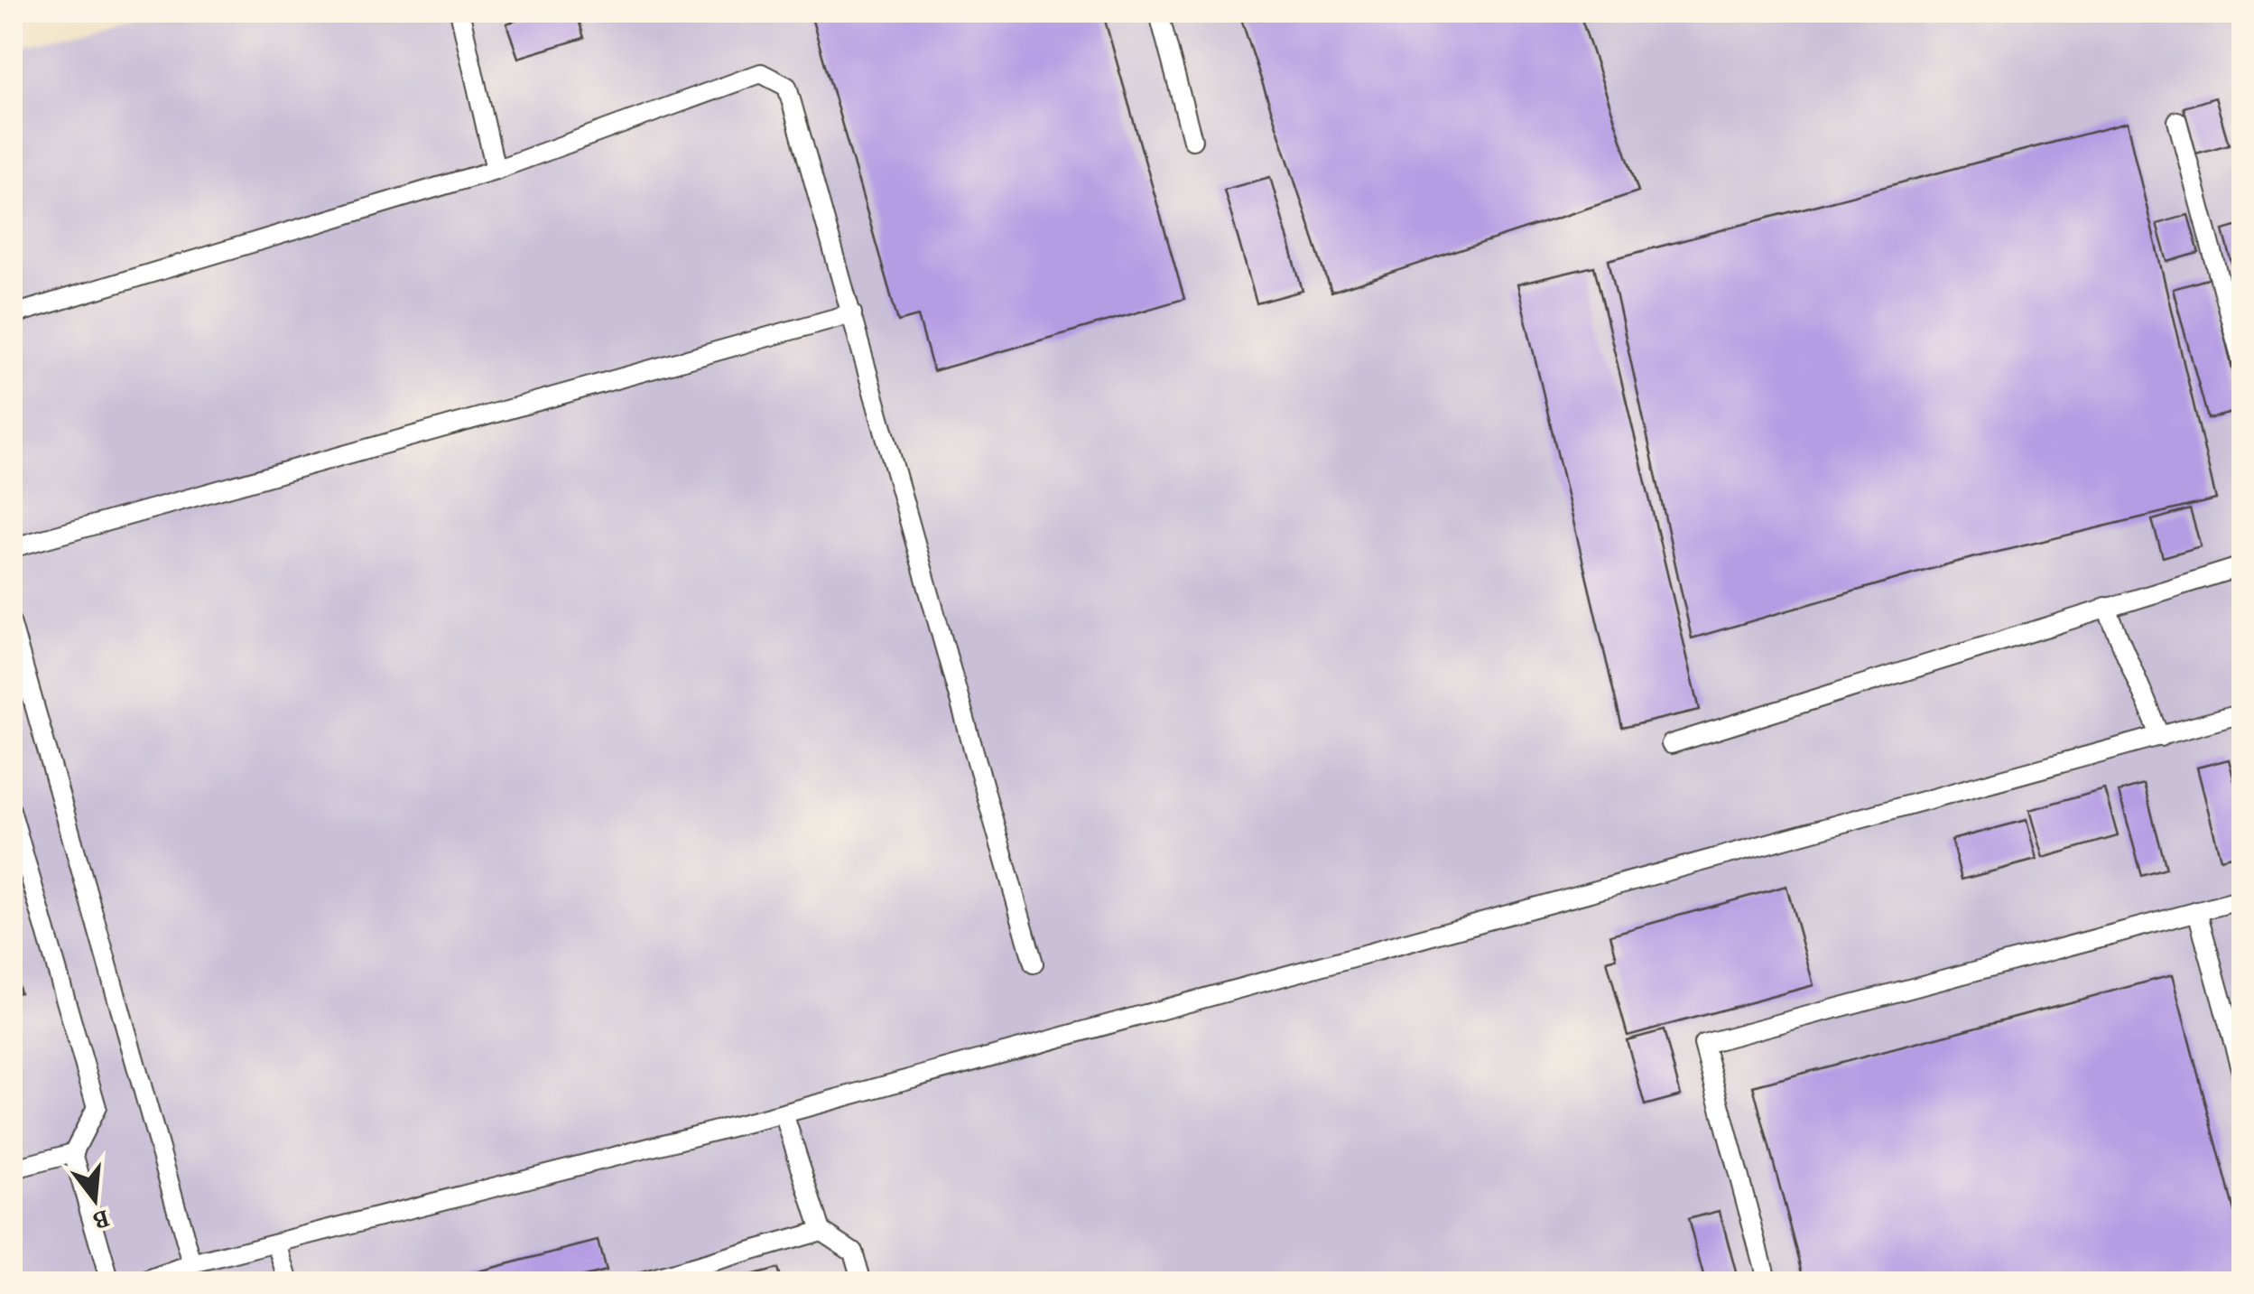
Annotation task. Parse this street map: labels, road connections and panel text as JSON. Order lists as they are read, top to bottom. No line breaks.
{"north":"bottom"}
